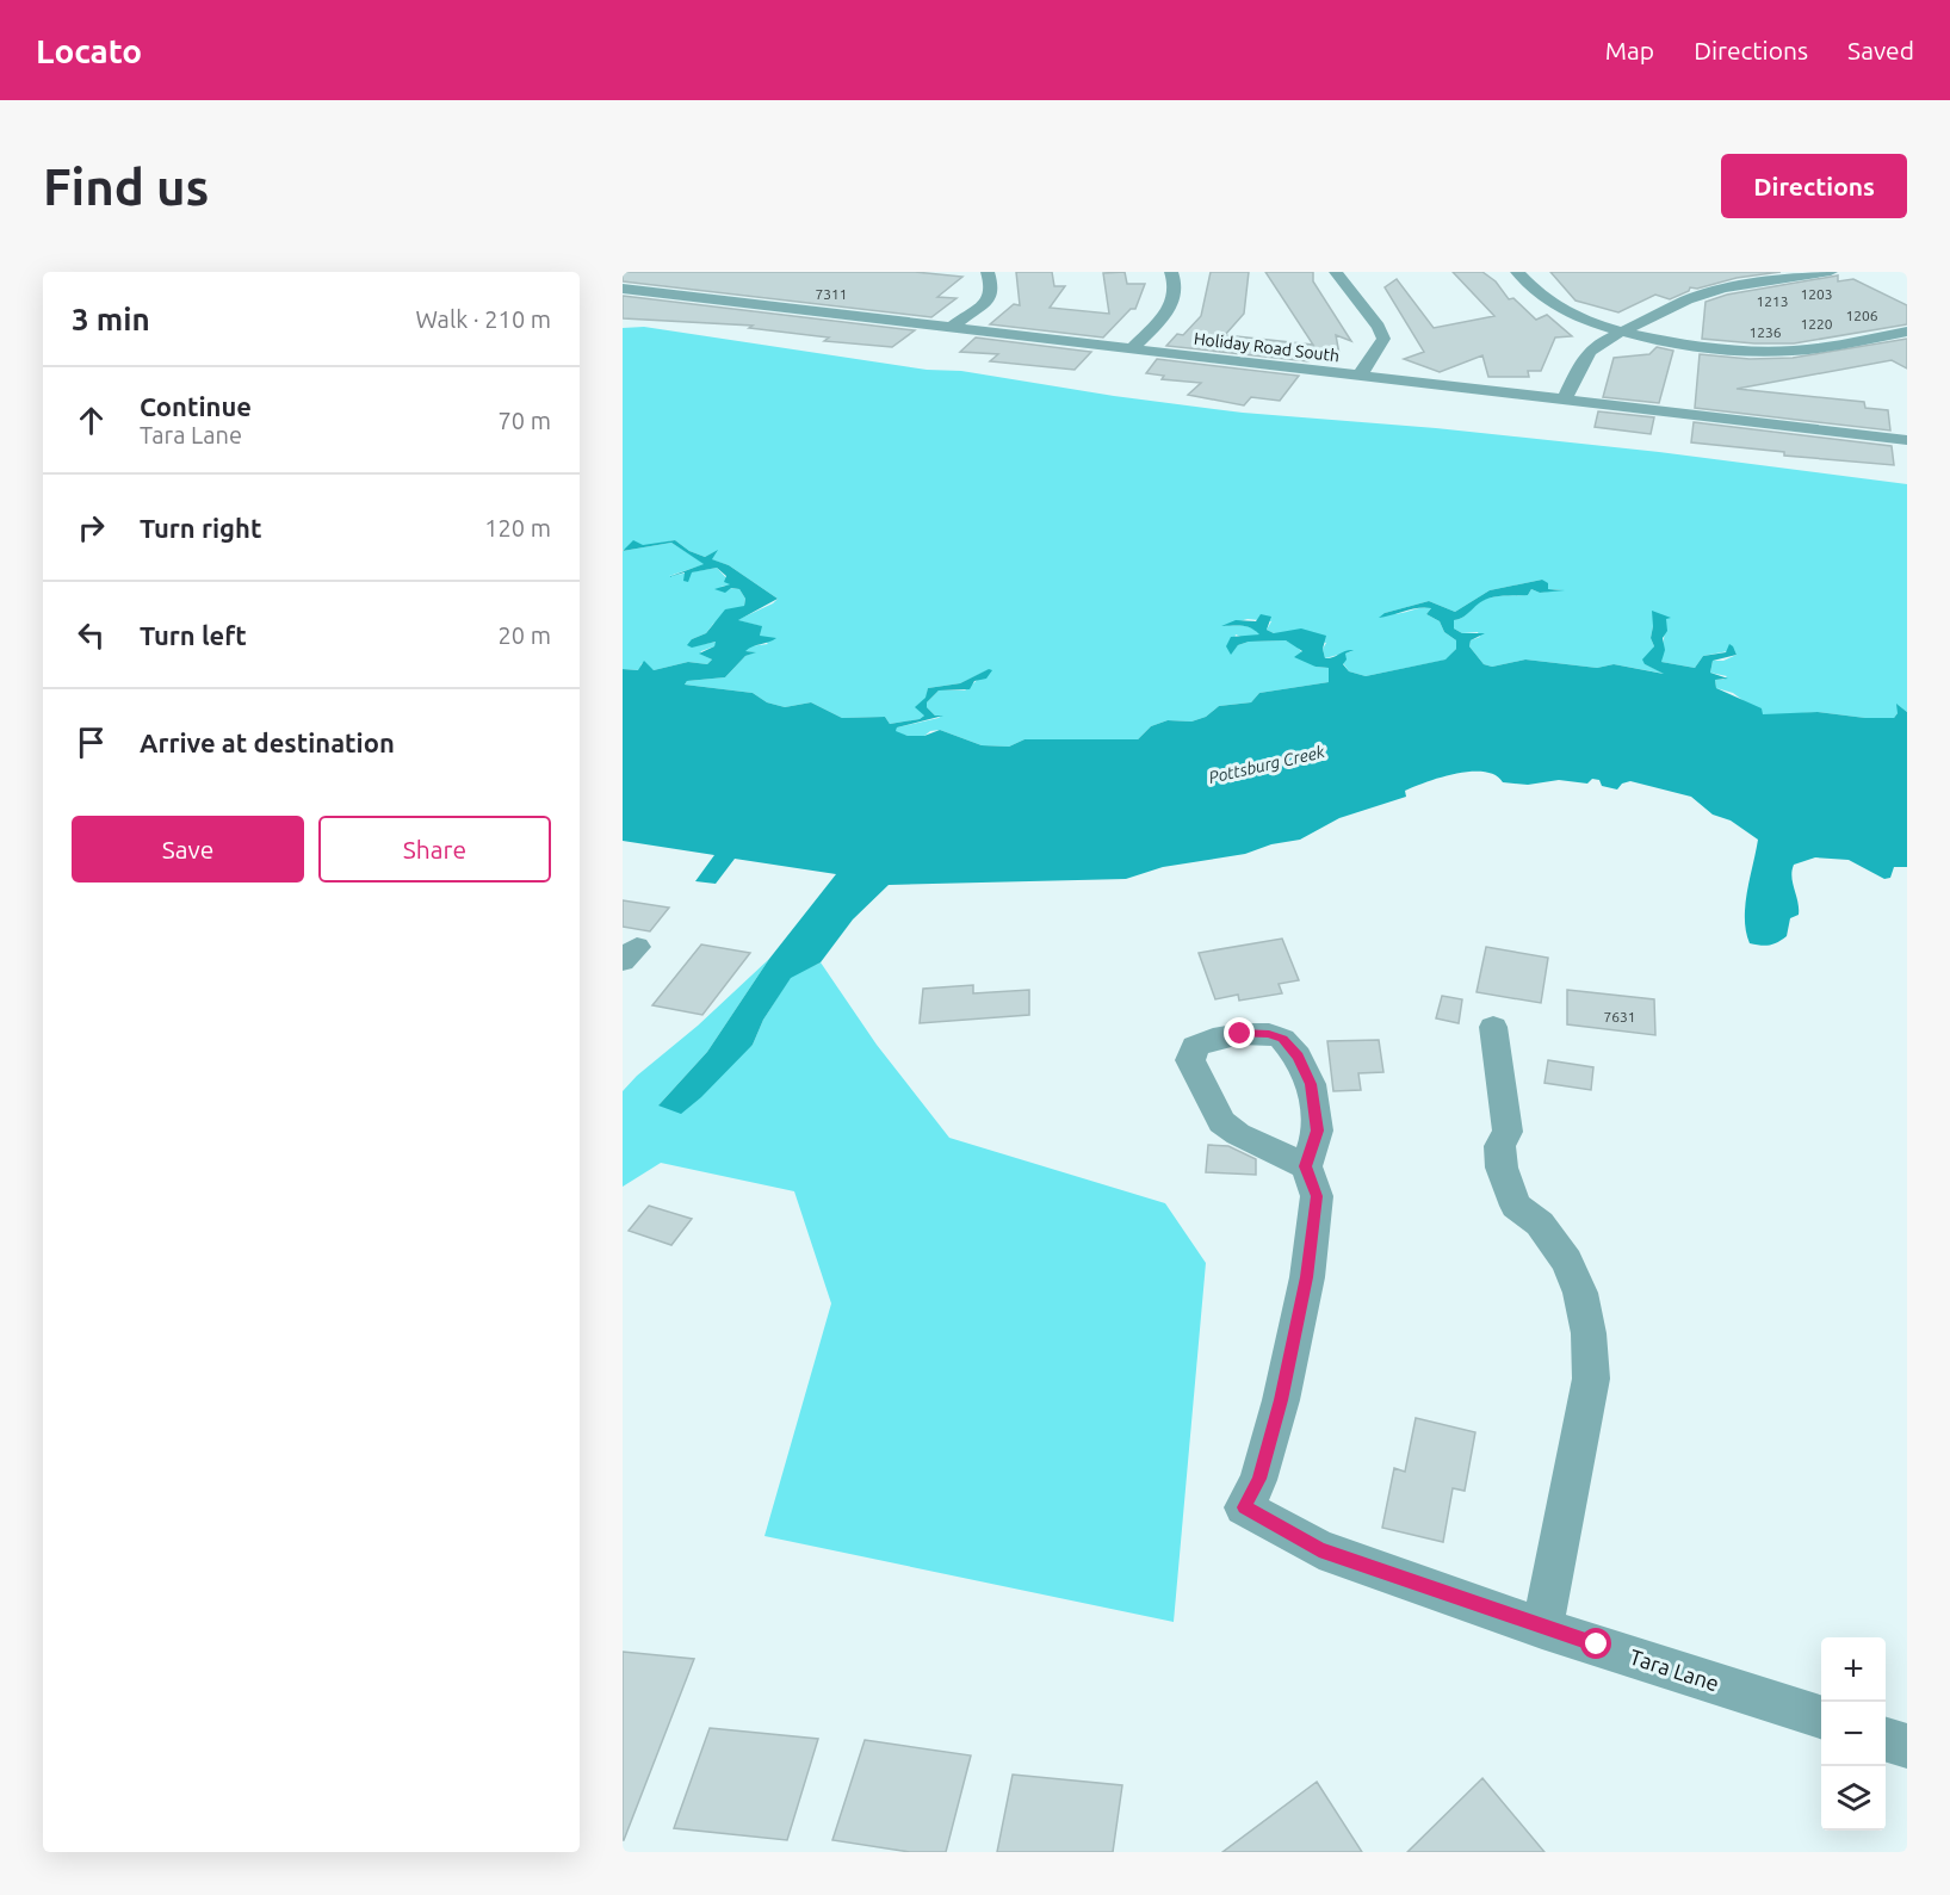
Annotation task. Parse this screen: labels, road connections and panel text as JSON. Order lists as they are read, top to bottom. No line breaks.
{"streets":{"street":["Holiday Road South","Tara Lane"]},"water":["Pottsburg Creek"],"house_numbers":["7311","1203","1213","1206","1220","1236","7631"],"page":{"header":"Locato","nav":["Map","Directions","Saved"],"buttons":["Directions",["Save","Share"]],"title":"Find us","heading":["3 min","Walk · 210 m"],"list":[["Continue","Tara Lane","70 m"],["Turn right","120 m"],["Turn left","20 m"],"Arrive at destination"],"map_buttons":["+","−"]}}
